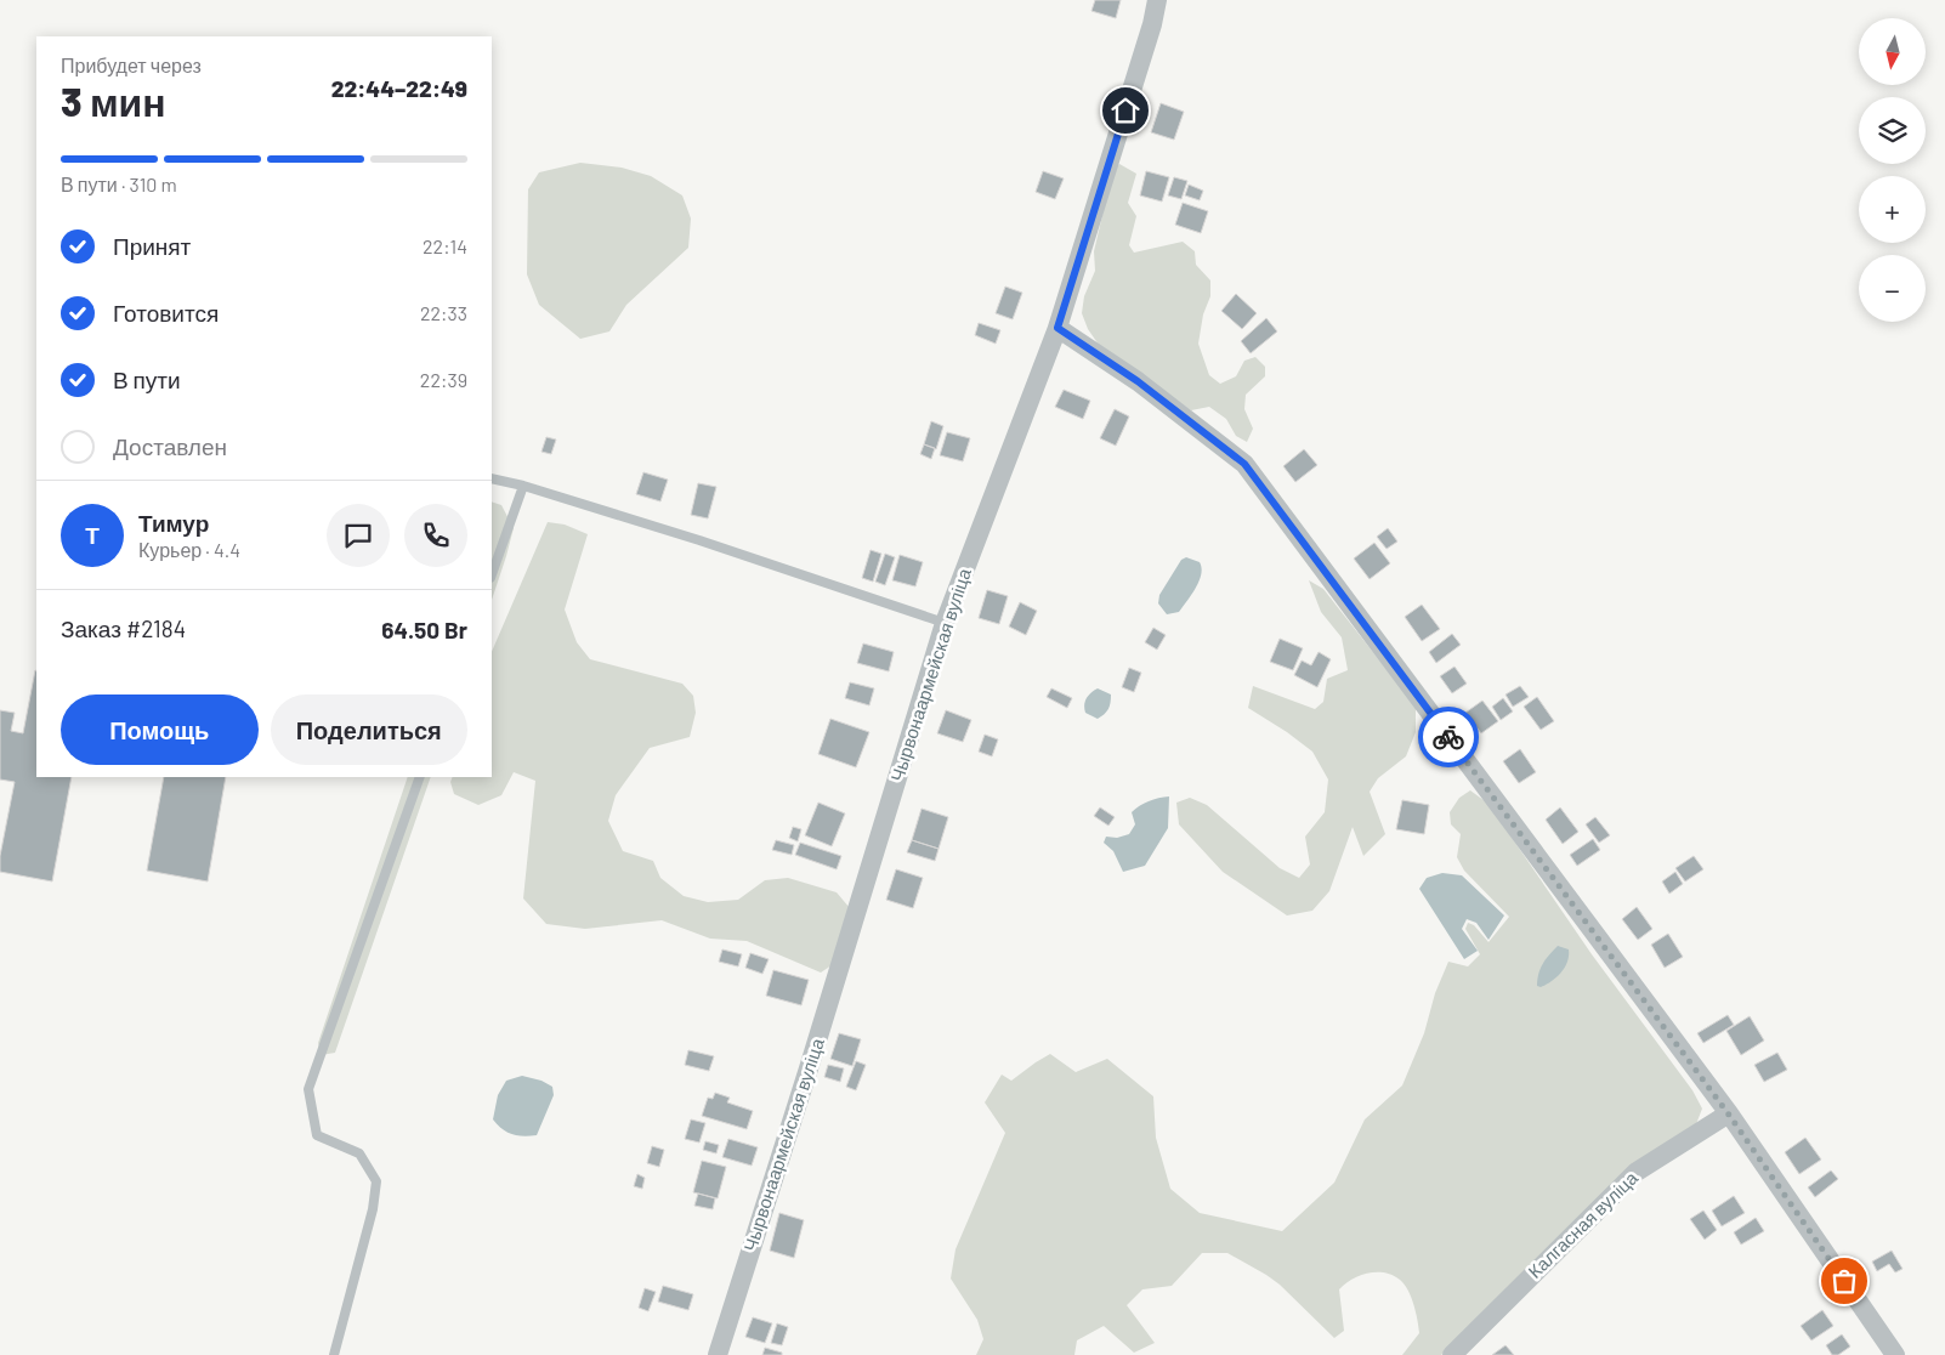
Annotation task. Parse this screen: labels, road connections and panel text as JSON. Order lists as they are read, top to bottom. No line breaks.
{"streets":{"street":["Чырвонаармейская вуліца","Калгасная вуліца"]},"north":"bottom","page":{"map_buttons":["+","−"],"heading":["3 мин","Прибудет через","22:44–22:49"],"panel":["Тимур","Курьер · 4.4","Заказ #2184","64.50 Br"],"bar":"В пути · 310 m","list":[["Принят","22:14"],["Готовится","22:33"],["В пути","22:39"],"Доставлен"],"round":"Т","buttons":["Помощь","Поделиться"]}}
